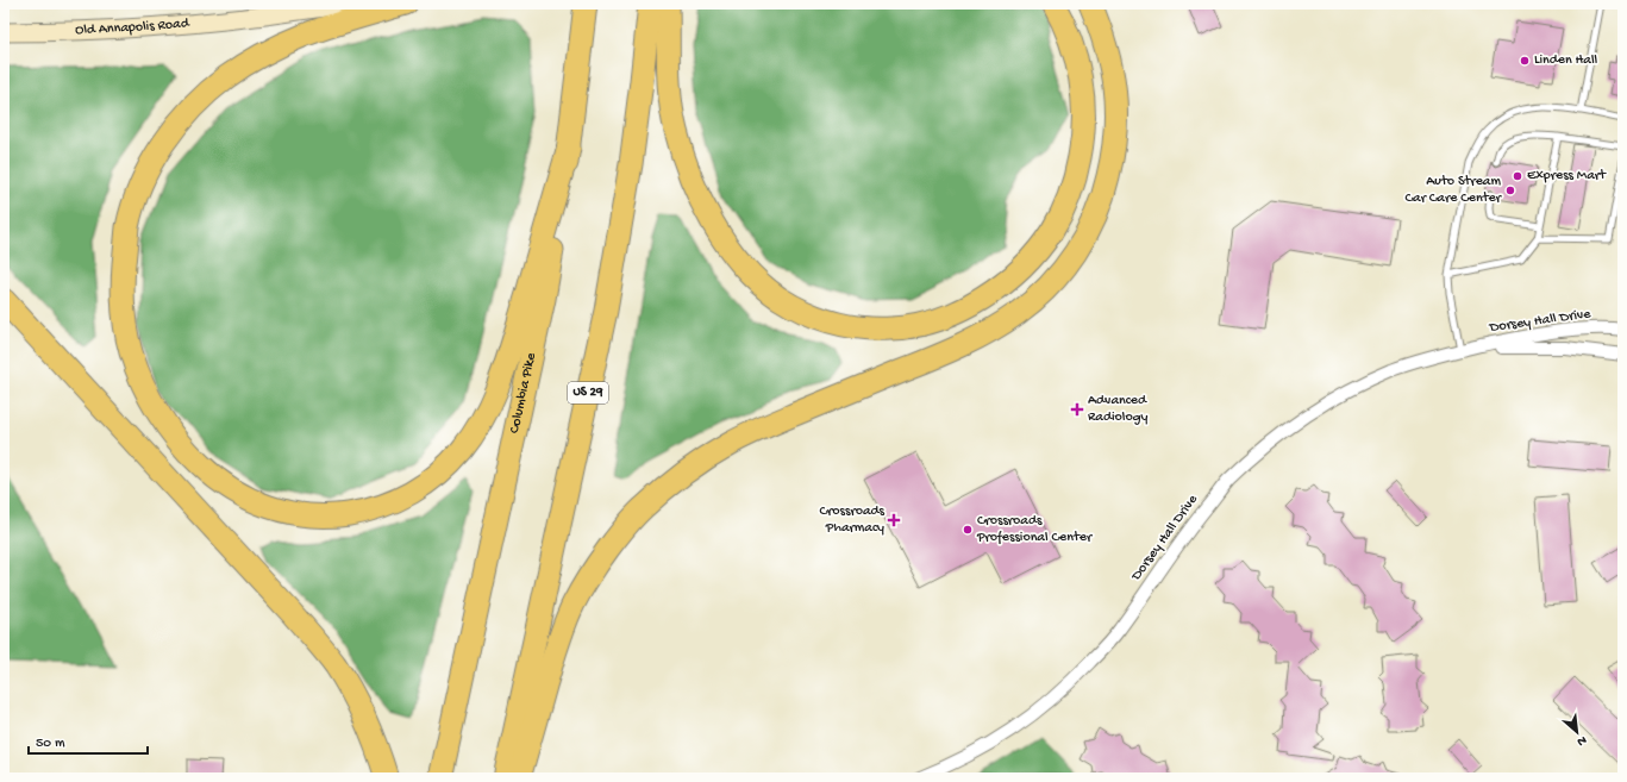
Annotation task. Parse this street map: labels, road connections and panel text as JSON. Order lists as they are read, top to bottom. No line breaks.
{"streets":{"highway":["Columbia Pike","US 29"],"main road":["Old Annapolis Road"],"street":["Dorsey Hall Drive"]},"places":{"other":["Linden Hall","Express Mart","Auto Stream Car Care Center","Crossroads Professional Center"],"health":["Advanced Radiology","Crossroads Pharmacy"]},"scale_bar":"50 m","north":"bottom right"}
